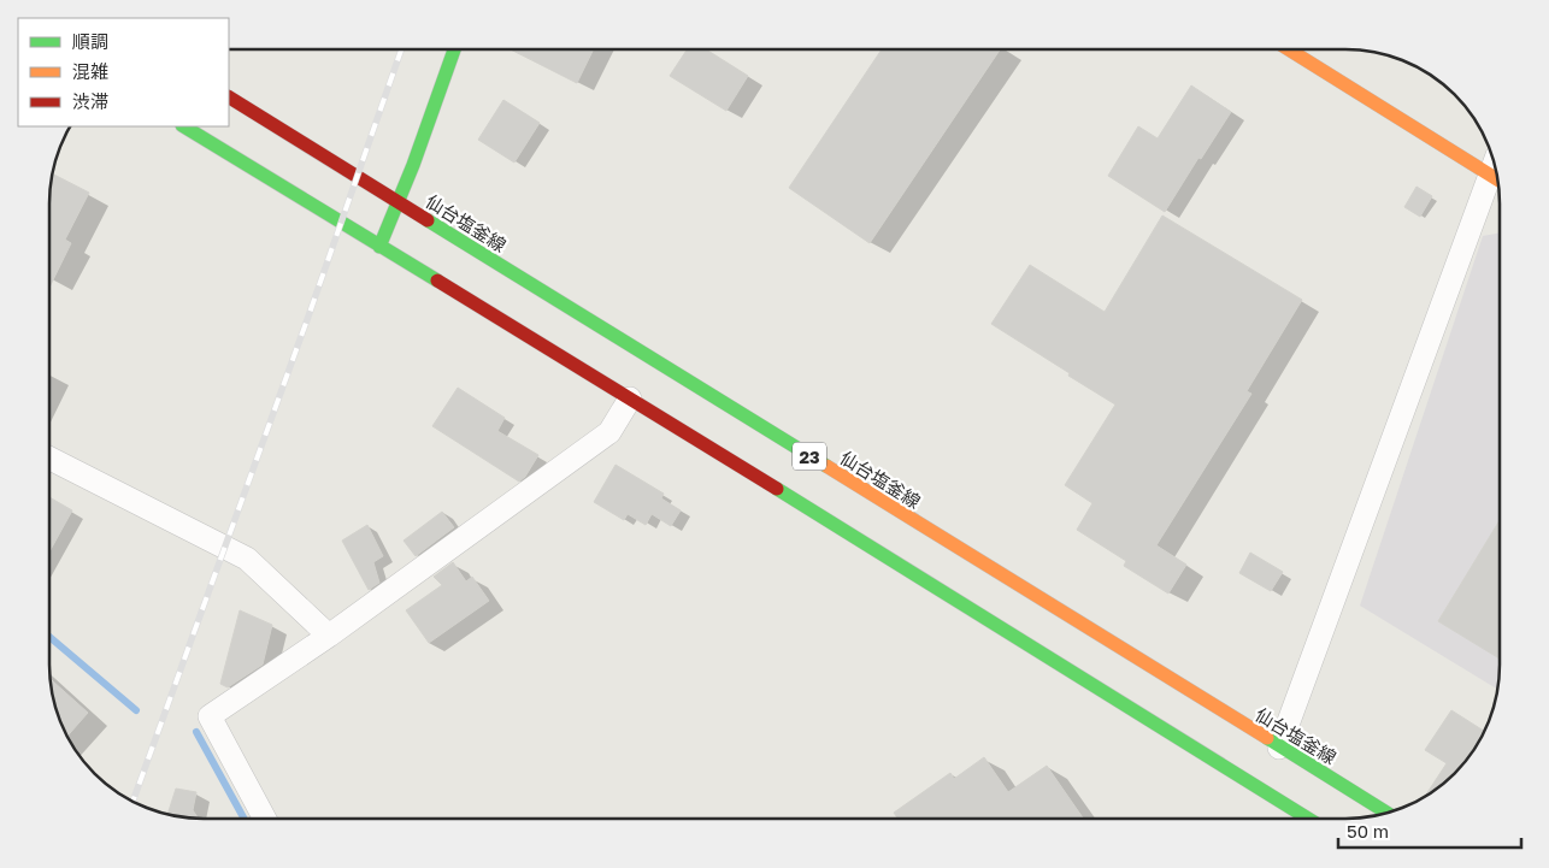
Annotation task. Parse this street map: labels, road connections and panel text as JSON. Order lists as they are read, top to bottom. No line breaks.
{"streets":{"main road":["仙台塩釜線","23"]},"legend":["順調","混雑","渋滞"],"scale_bar":"50 m"}
